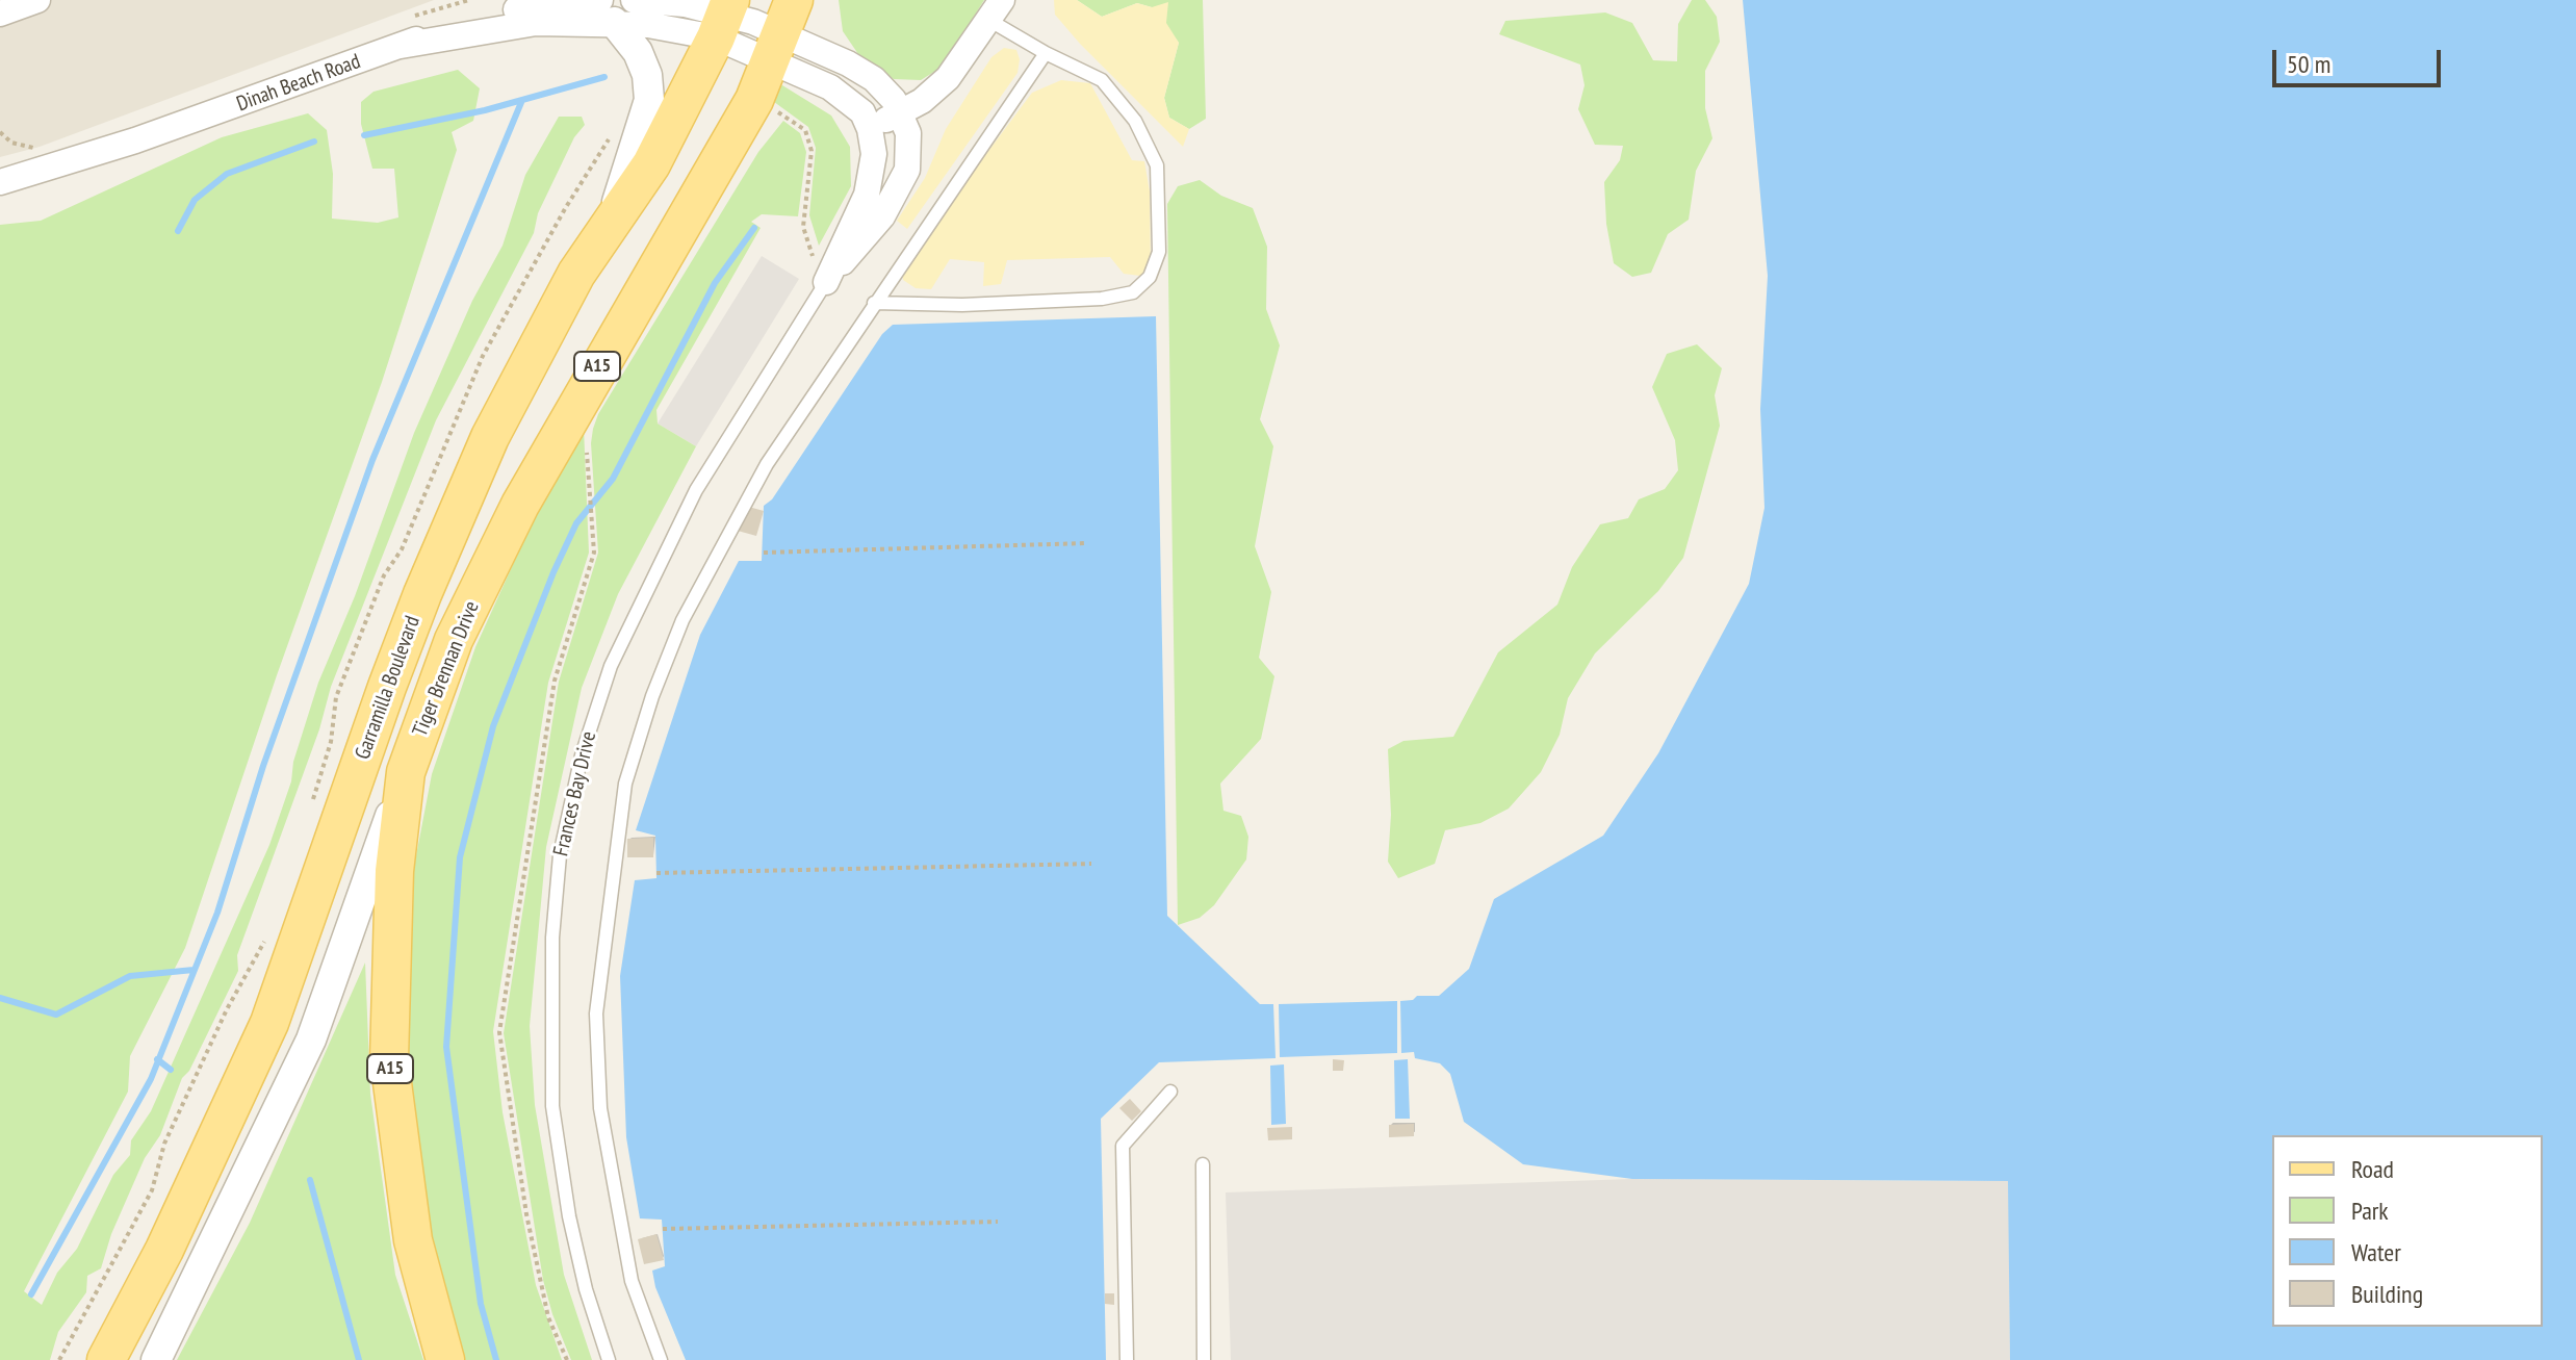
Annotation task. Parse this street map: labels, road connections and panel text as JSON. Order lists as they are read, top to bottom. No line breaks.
{"streets":{"main road":["A15","Tiger Brennan Drive","Garramilla Boulevard"],"street":["Dinah Beach Road","Frances Bay Drive"]},"legend":["Road","Park","Water","Building"],"scale_bar":"50 m"}
